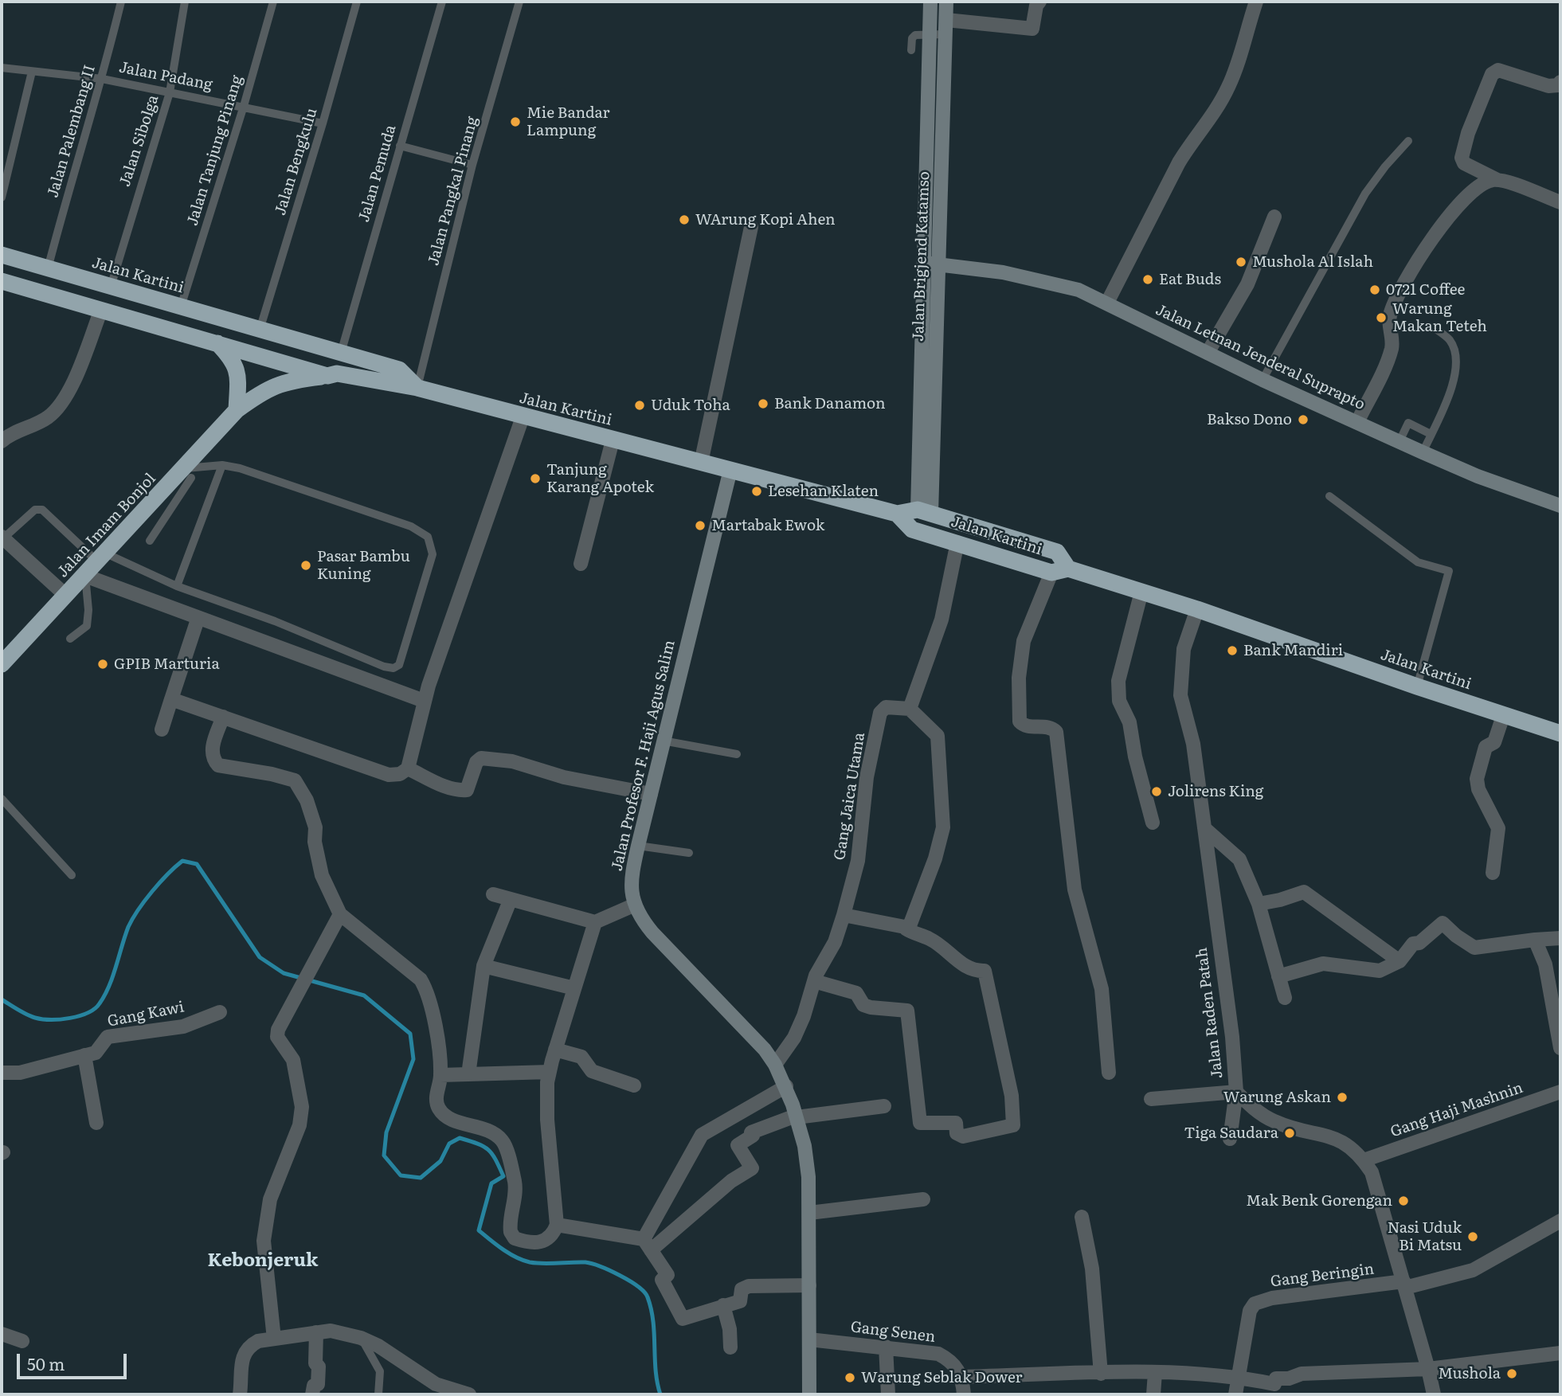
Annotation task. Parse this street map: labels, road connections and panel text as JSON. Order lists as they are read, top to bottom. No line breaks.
{"streets":{"highway":["Jalan Kartini","Jalan Imam Bonjol"],"street":["Jalan Brigjend Katamso","Jalan Letnan Jenderal Suprapto","Jalan Profesor F. Haji Agus Salim","Gang Jaica Utama","Jalan Raden Patah","Gang Kawi","Gang Haji Mashnin","Gang Beringin","Gang Senen"],"lane":["Jalan Padang","Jalan Palembang II","Jalan Sibolga","Jalan Tanjung Pinang","Jalan Bengkulu","Jalan Pemuda","Jalan Pangkal Pinang"]},"crossings":[["Jalan Padang","Jalan Palembang II"],["Jalan Padang","Jalan Sibolga"],["Jalan Padang","Jalan Tanjung Pinang"],["Jalan Padang","Jalan Bengkulu"],["Jalan Palembang II","Jalan Kartini"],["Jalan Sibolga","Jalan Kartini"],["Jalan Tanjung Pinang","Jalan Kartini"],["Jalan Bengkulu","Jalan Kartini"],["Jalan Pemuda","Jalan Kartini"],["Jalan Pangkal Pinang","Jalan Kartini"],["Jalan Brigjend Katamso","Jalan Letnan Jenderal Suprapto"],["Jalan Kartini","Jalan Imam Bonjol"],["Jalan Kartini","Jalan Profesor F. Haji Agus Salim"],["Jalan Kartini","Jalan Raden Patah"],["Jalan Raden Patah","Gang Haji Mashnin"],["Jalan Raden Patah","Gang Beringin"]],"districts":["Kebonjeruk"],"places":["Mie Bandar Lampung","WArung Kopi Ahen","Mushola Al Islah","Eat Buds","0721 Coffee","Warung Makan Teteh","Bank Danamon","Uduk Toha","Bakso Dono","Tanjung Karang Apotek","Lesehan Klaten","Martabak Ewok","Pasar Bambu Kuning","Bank Mandiri","GPIB Marturia","Jolirens King","Warung Askan","Tiga Saudara","Mak Benk Gorengan","Nasi Uduk Bi Matsu","Mushola","Warung Seblak Dower"],"scale_bar":"50 m"}
